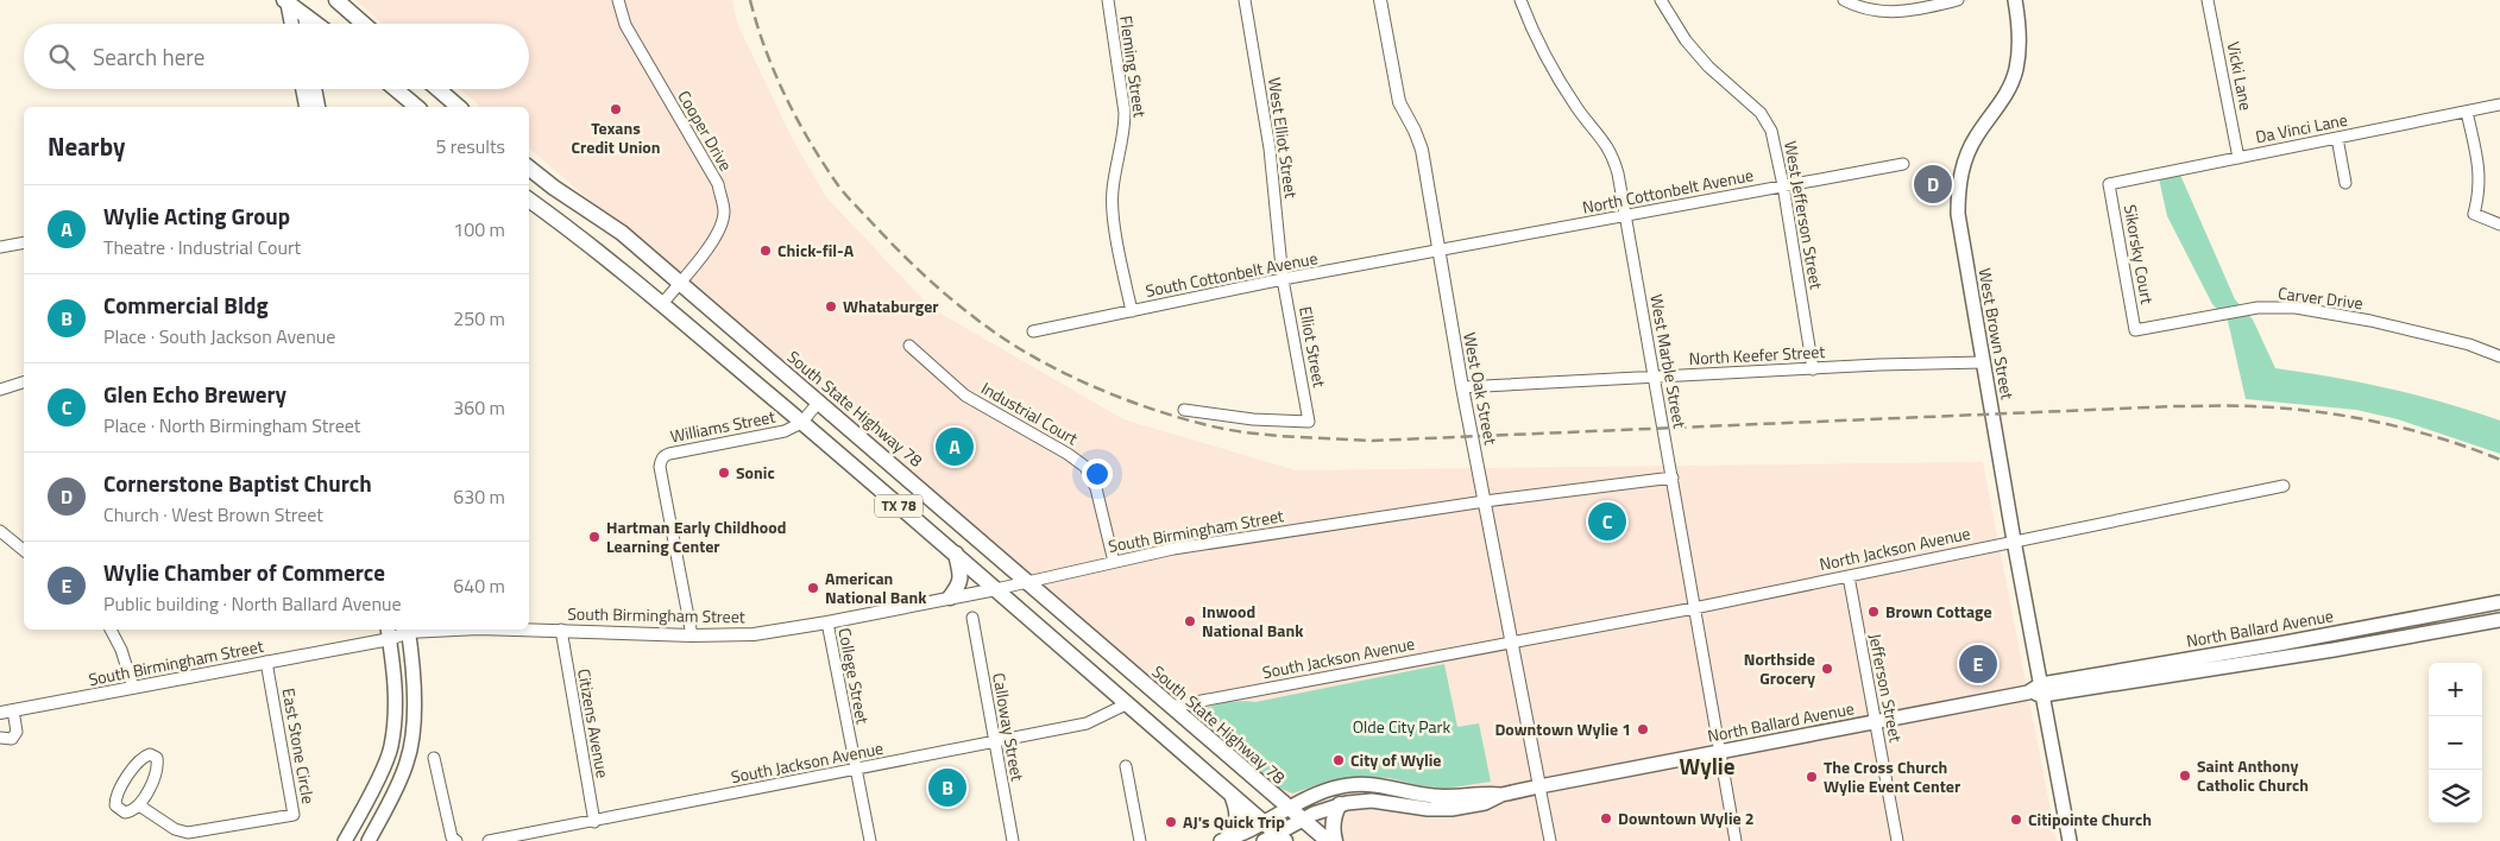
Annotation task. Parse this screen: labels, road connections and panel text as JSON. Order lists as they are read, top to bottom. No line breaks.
{"streets":{"main road":["West Brown Street","South State Highway 78","TX 78","North Ballard Avenue"],"street":["Fleming Street","Vicki Lane","Da Vinci Lane","Cooper Drive","West Elliot Street","North Cottonbelt Avenue","West Jefferson Street","Sikorsky Court","South Cottonbelt Avenue","Carver Drive","Elliot Street","North Keefer Street","West Marble Street","West Oak Street","Industrial Court","Williams Street","South Birmingham Street","North Jackson Avenue","South Jackson Avenue","College Street","Jefferson Street","Citizens Avenue","Calloway Street","East Stone Circle"]},"crossings":[["Fleming Street","South Cottonbelt Avenue"],["Vicki Lane","Da Vinci Lane"],["Da Vinci Lane","Sikorsky Court"],["Cooper Drive","South State Highway 78"],["Cooper Drive","TX 78"],["West Elliot Street","South Cottonbelt Avenue"],["West Elliot Street","Elliot Street"],["North Cottonbelt Avenue","West Jefferson Street"],["North Cottonbelt Avenue","South Cottonbelt Avenue"],["North Cottonbelt Avenue","West Marble Street"],["North Cottonbelt Avenue","West Oak Street"],["West Jefferson Street","North Keefer Street"],["Sikorsky Court","Carver Drive"],["South Cottonbelt Avenue","Elliot Street"],["South Cottonbelt Avenue","West Oak Street"],["West Brown Street","North Keefer Street"],["West Brown Street","North Jackson Avenue"],["West Brown Street","North Ballard Avenue"],["North Keefer Street","West Marble Street"],["North Keefer Street","West Oak Street"],["West Marble Street","South Birmingham Street"],["West Marble Street","North Jackson Avenue"],["West Marble Street","North Ballard Avenue"],["West Oak Street","South Birmingham Street"],["West Oak Street","North Jackson Avenue"],["West Oak Street","North Ballard Avenue"],["West Oak Street","South Jackson Avenue"],["South State Highway 78","Williams Street"],["South State Highway 78","TX 78"],["South State Highway 78","South Birmingham Street"],["South State Highway 78","South Jackson Avenue"],["Industrial Court","South Birmingham Street"],["Williams Street","TX 78"],["Williams Street","South Birmingham Street"],["TX 78","South Birmingham Street"],["TX 78","South Jackson Avenue"],["South Birmingham Street","College Street"],["South Birmingham Street","Citizens Avenue"],["South Birmingham Street","East Stone Circle"],["North Jackson Avenue","South Jackson Avenue"],["North Jackson Avenue","Jefferson Street"],["North Ballard Avenue","Jefferson Street"],["South Jackson Avenue","College Street"],["South Jackson Avenue","Citizens Avenue"],["South Jackson Avenue","Calloway Street"]],"districts":["Wylie"],"parks":["Olde City Park"],"places":["Texans Credit Union","Chick-fil-A","Whataburger","Sonic","Hartman Early Childhood Learning Center","American National Bank","Brown Cottage","Inwood National Bank","Northside Grocery","Downtown Wylie 1","City of Wylie","Saint Anthony Catholic Church","The Cross Church Wylie Event Center","Downtown Wylie 2","Citipointe Church","AJ's Quick Trip"],"page":{"search":"Search here","heading":["Nearby","5 results"],"pins":["D","A","C","E","B"],"list":[{"mark":"A","name":"Wylie Acting Group","note":"Theatre · Industrial Court","value":"100 m"},{"mark":"B","name":"Commercial Bldg","note":"Place · South Jackson Avenue","value":"250 m"},{"mark":"C","name":"Glen Echo Brewery","note":"Place · North Birmingham Street","value":"360 m"},{"mark":"D","name":"Cornerstone Baptist Church","note":"Church · West Brown Street","value":"630 m"},{"mark":"E","name":"Wylie Chamber of Commerce","note":"Public building · North Ballard Avenue","value":"640 m"}],"map_buttons":["+","−"]}}
